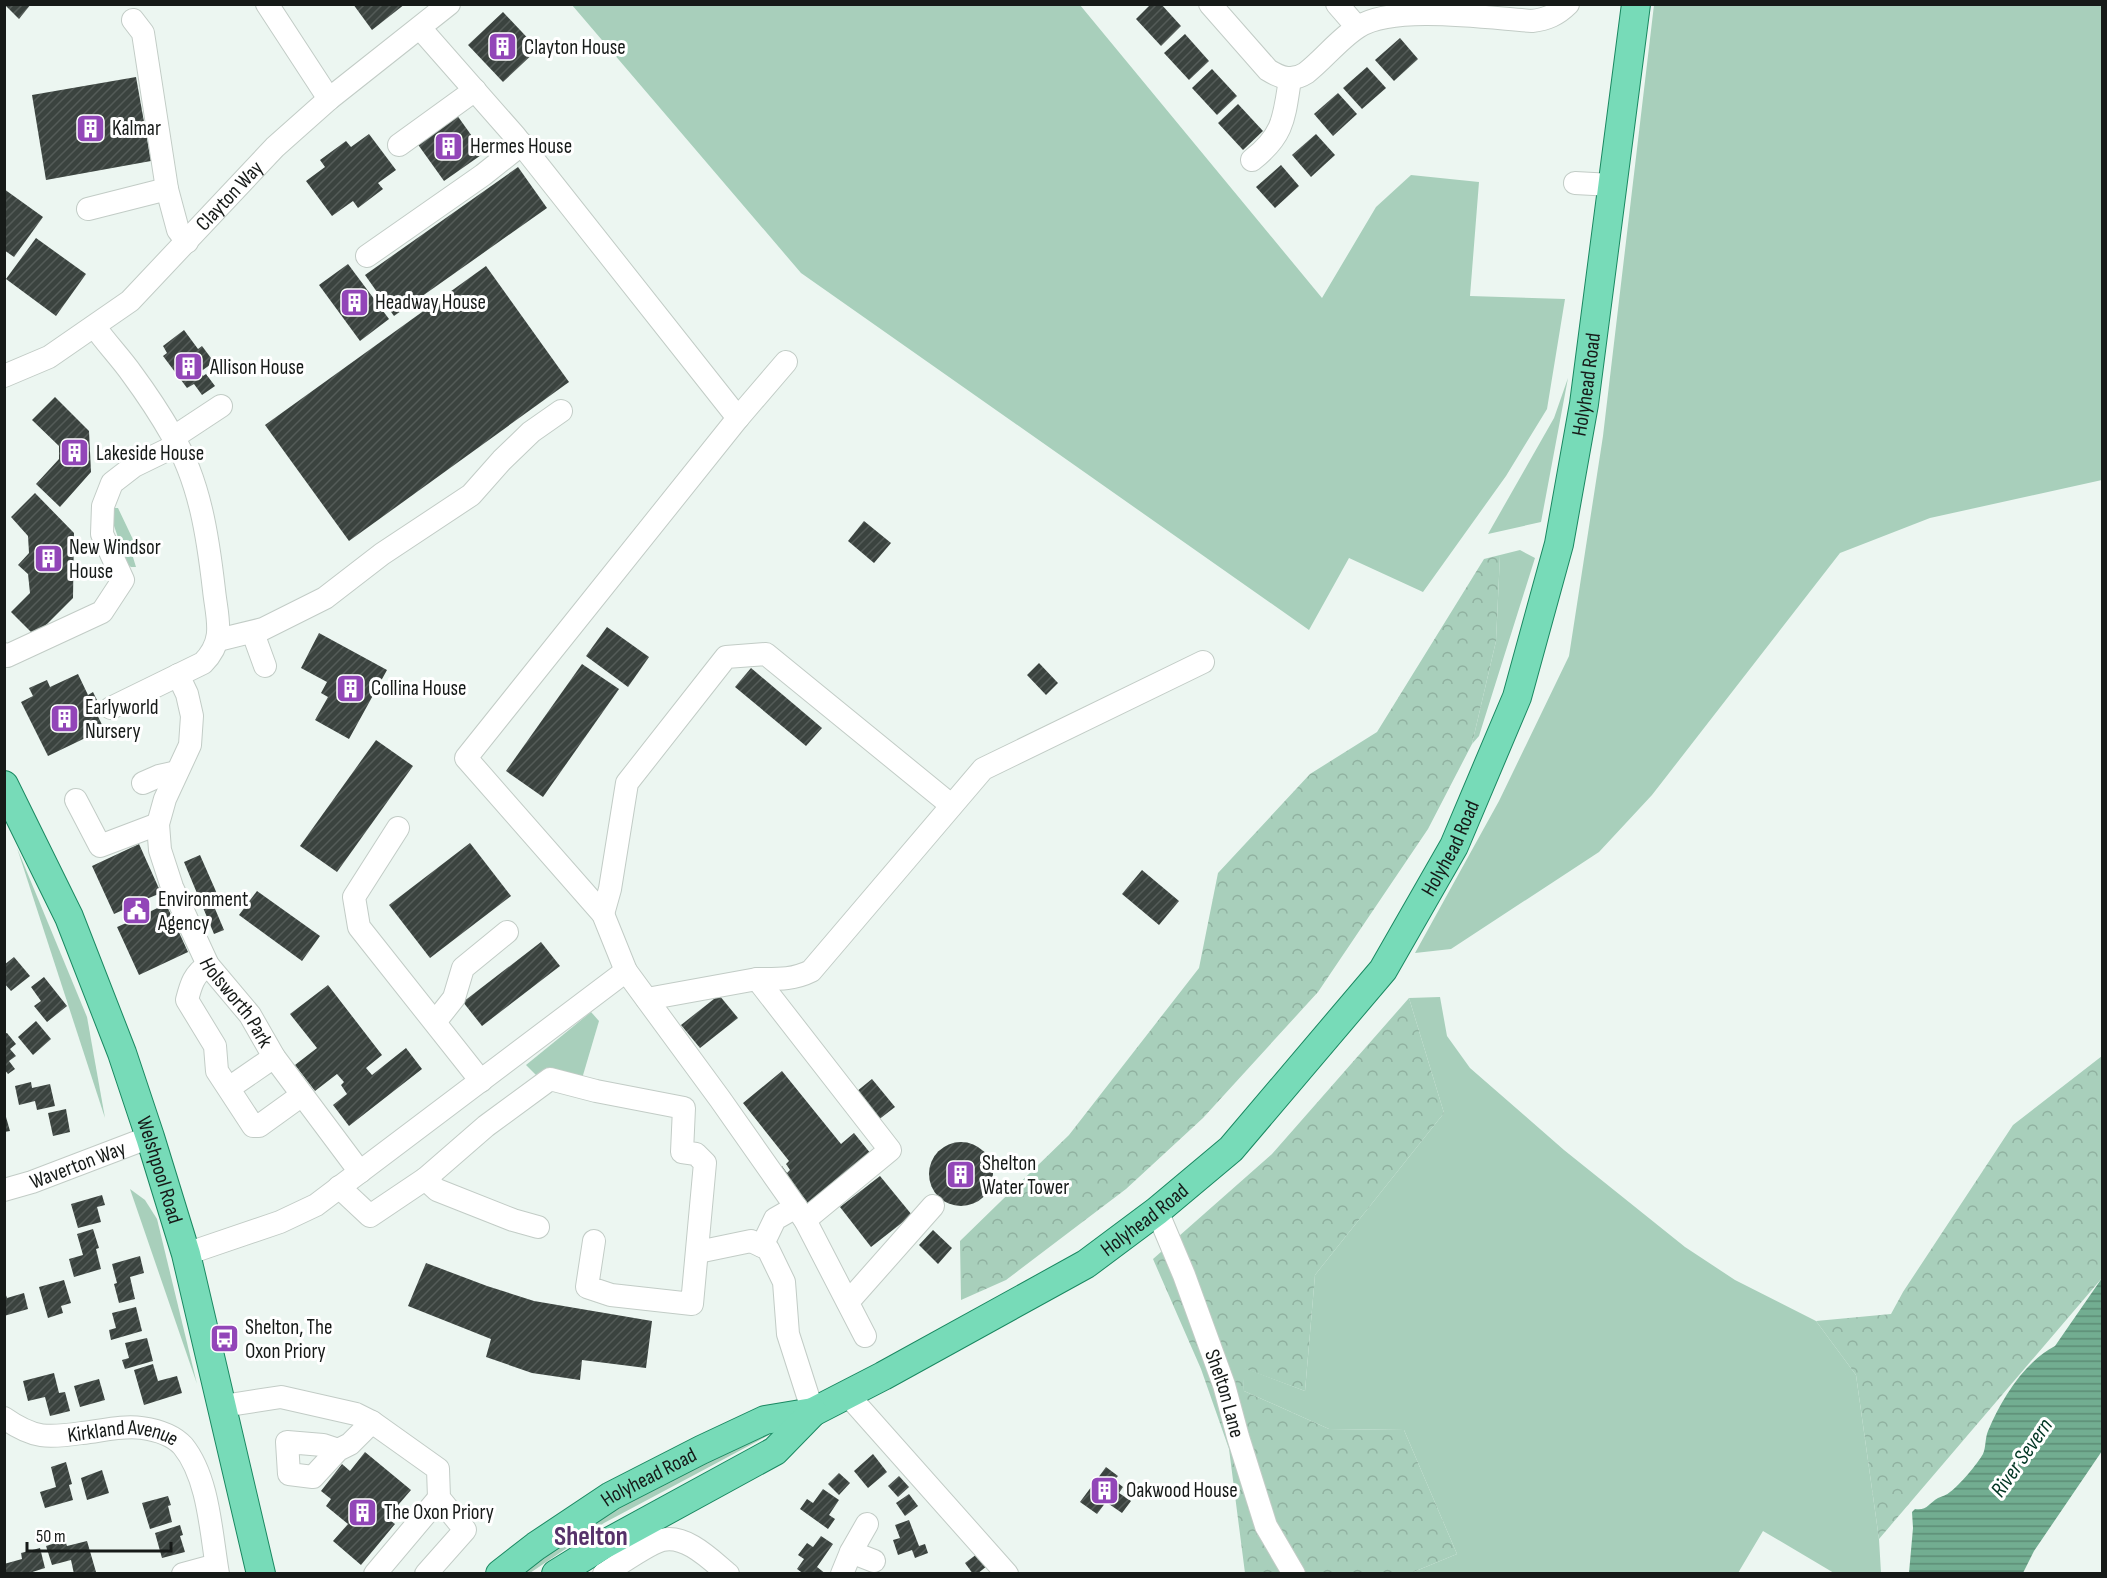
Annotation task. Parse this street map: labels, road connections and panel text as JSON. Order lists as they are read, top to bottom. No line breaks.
{"streets":{"main road":["Holyhead Road","Welshpool Road"],"street":["Clayton Way","Holsworth Park","Waverton Way","Shelton Lane","Kirkland Avenue"]},"crossings":[["Holyhead Road","Shelton Lane"],["Waverton Way","Welshpool Road"]],"districts":["Shelton"],"water":["River Severn"],"places":{"building":["Clayton House","Kalmar","Hermes House","Headway House","Allison House","Lakeside House","New Windsor House","Collina House","Earlyworld Nursery","Shelton Water Tower","Oakwood House","The Oxon Priory"],"public building":["Environment Agency"],"bus stop":["Shelton, The Oxon Priory"]},"scale_bar":"50 m"}
